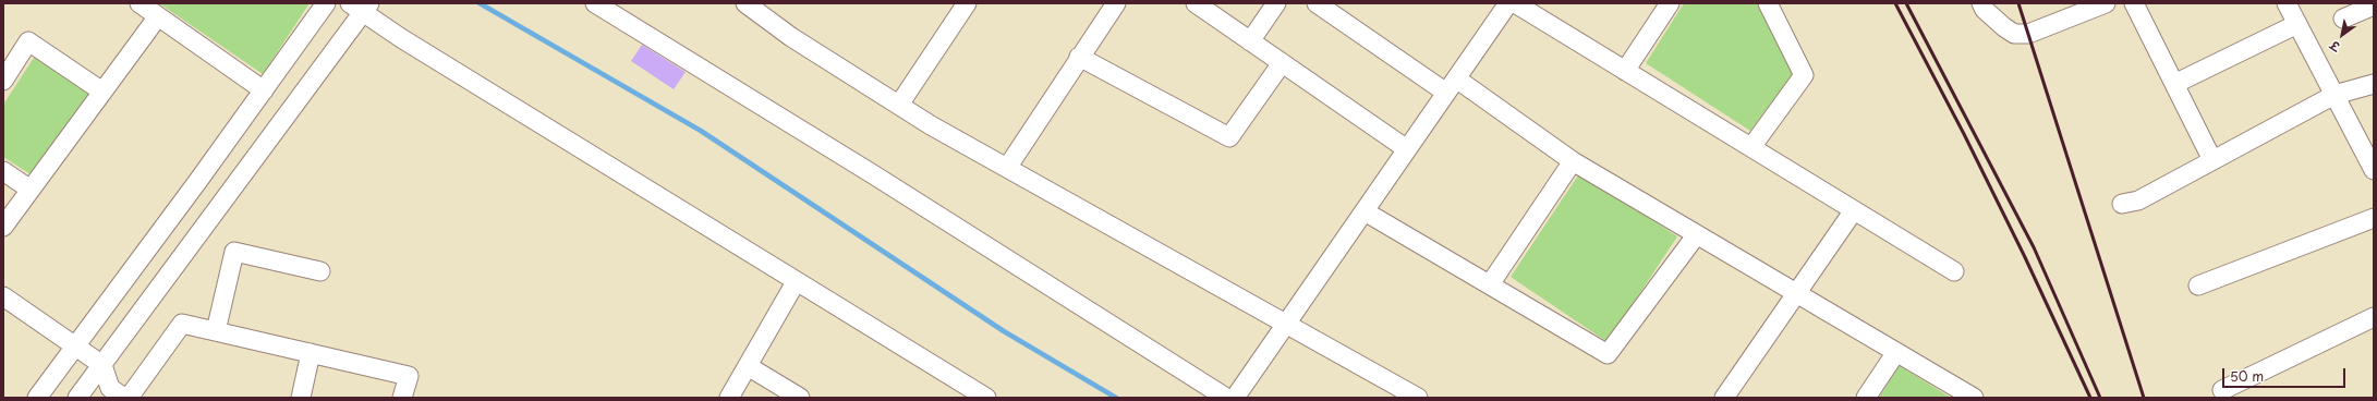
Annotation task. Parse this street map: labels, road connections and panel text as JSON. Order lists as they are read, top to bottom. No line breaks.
{"scale_bar":"50 m","north":"bottom left"}
